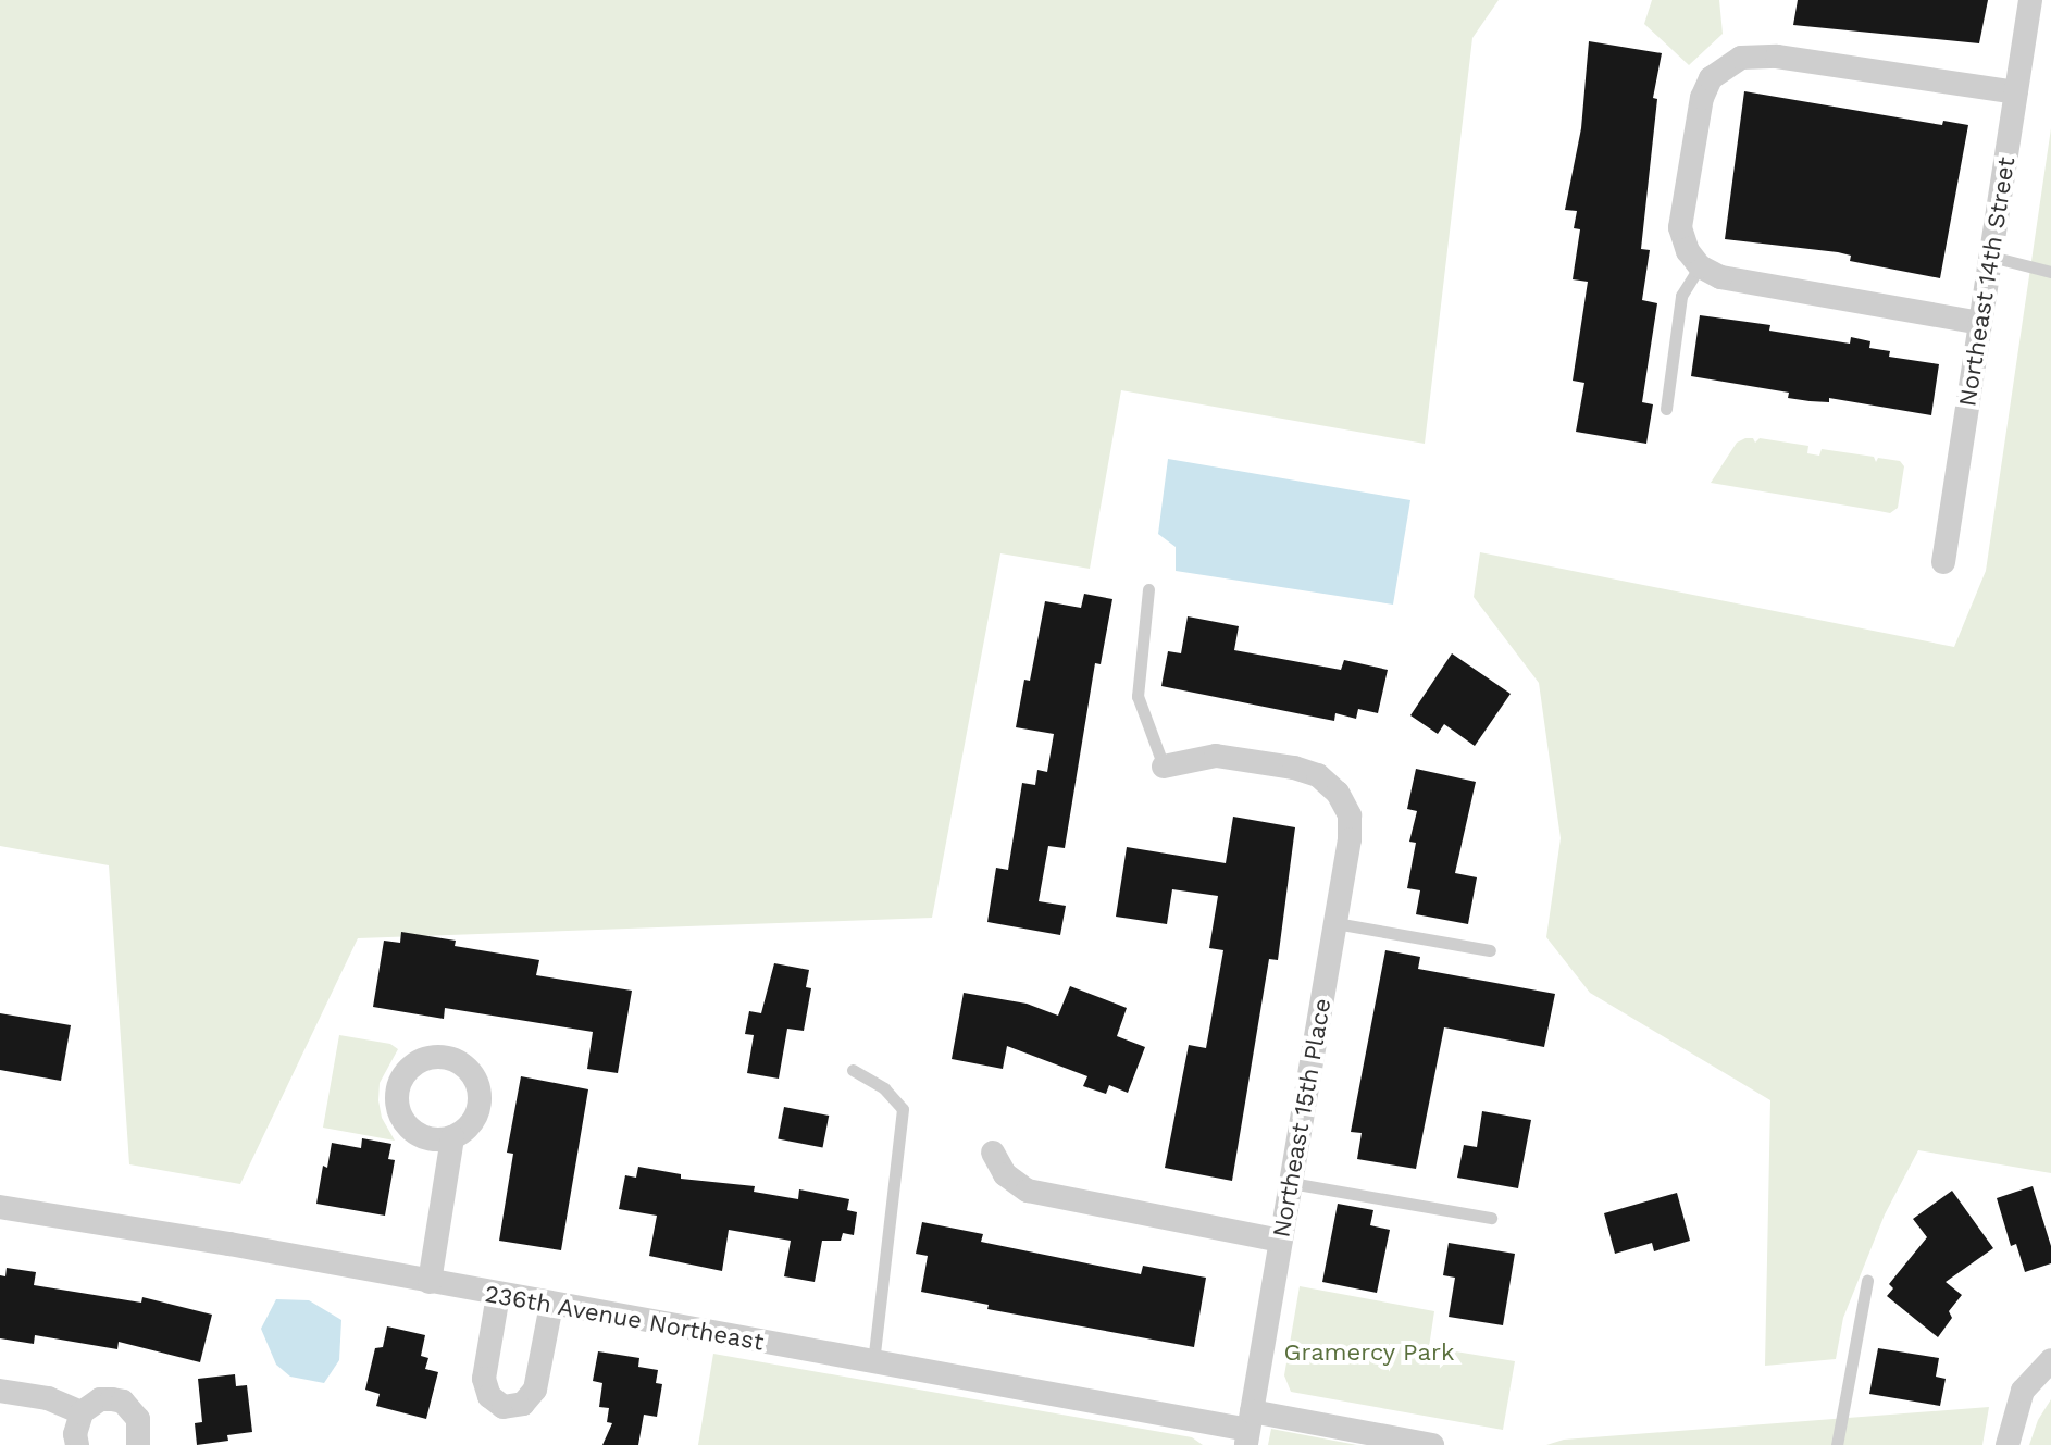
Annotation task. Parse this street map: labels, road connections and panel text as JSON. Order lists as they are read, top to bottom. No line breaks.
{"streets":{"street":["Northeast 14th Street","Northeast 15th Place","236th Avenue Northeast"]},"crossings":[["Northeast 15th Place","236th Avenue Northeast"]],"parks":["Gramercy Park"]}
